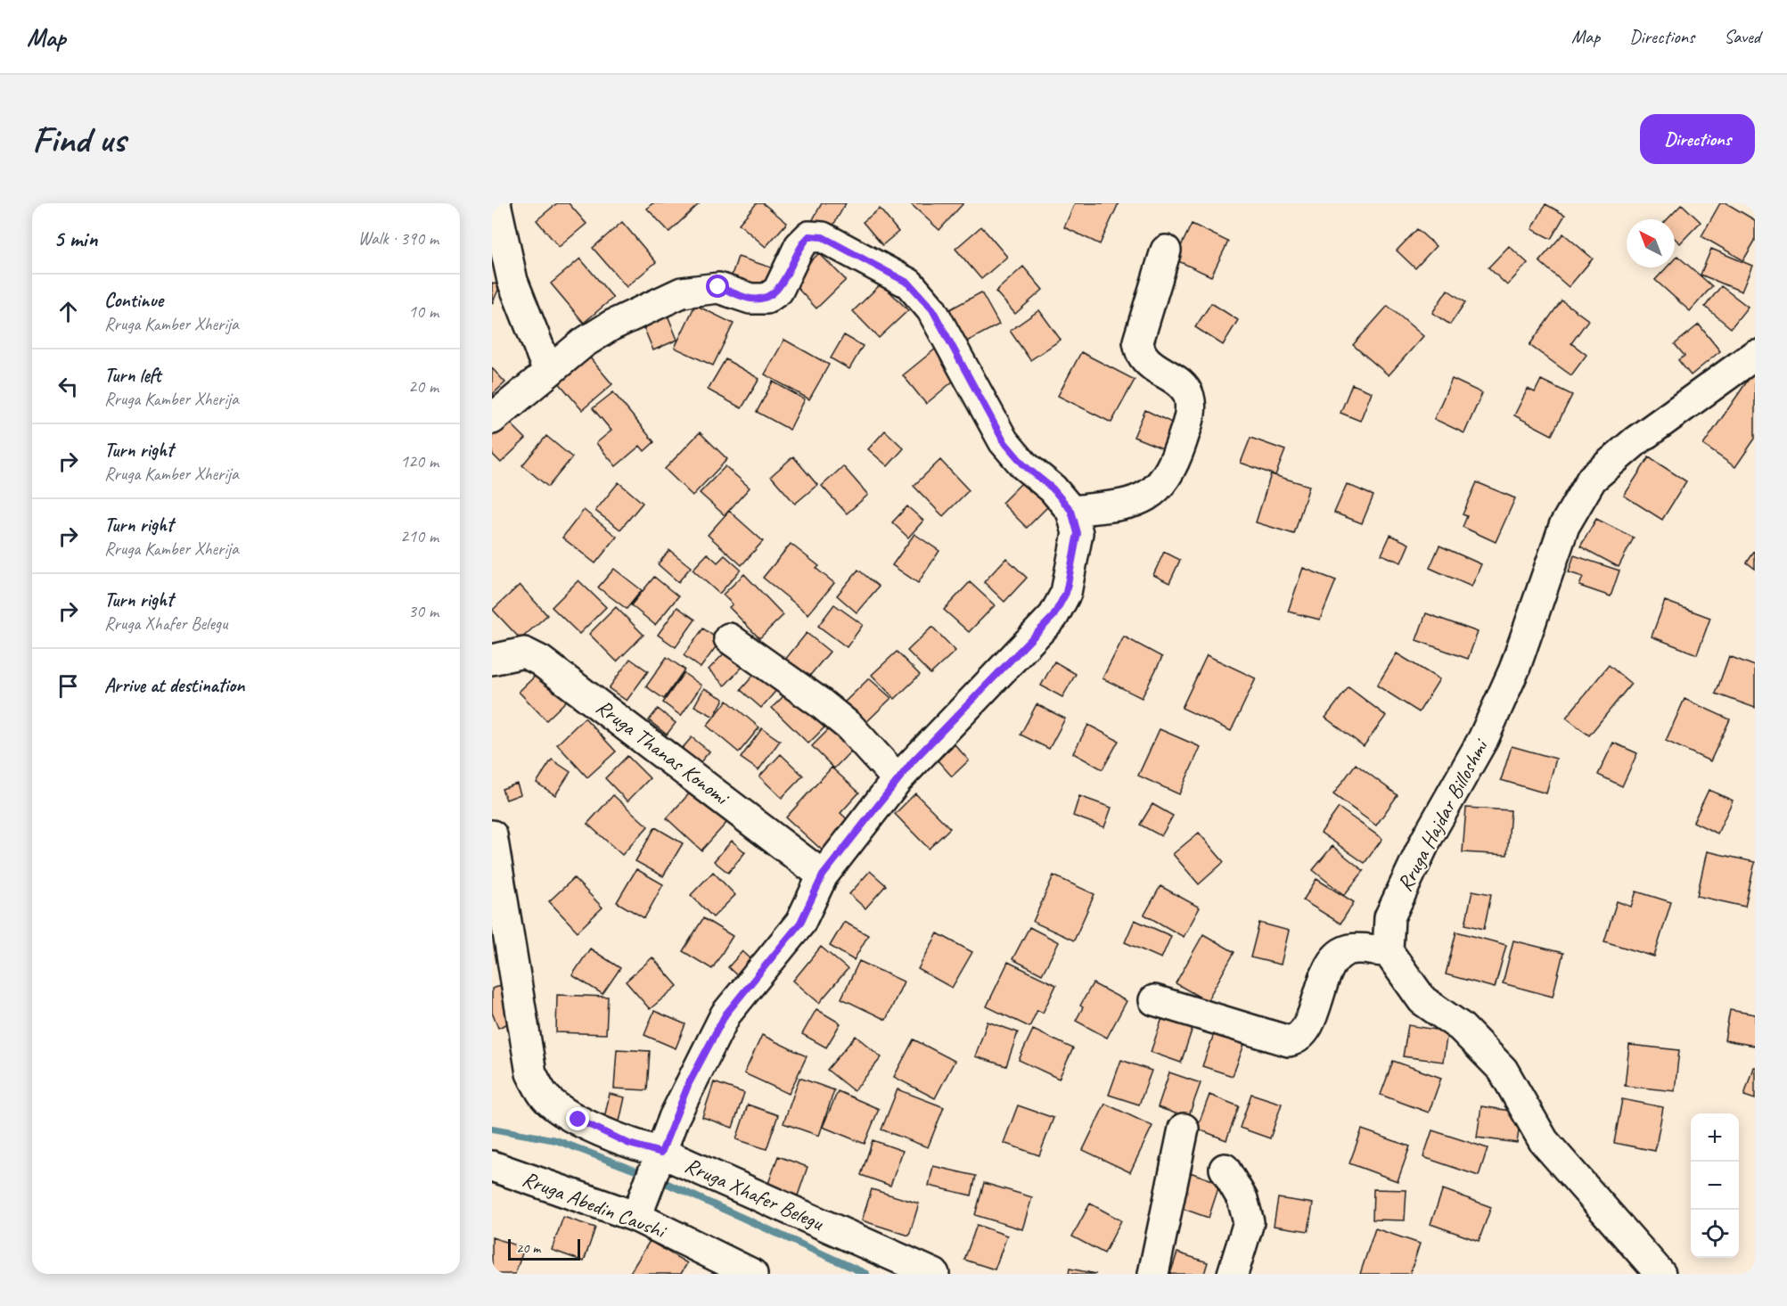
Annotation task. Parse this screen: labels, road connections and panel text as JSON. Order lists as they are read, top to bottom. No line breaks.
{"streets":{"street":["Rruga Thanas Konomi","Rruga Hajdar Billoshmi","Rruga Xhafer Belegu","Rruga Abedin Caushi"]},"scale_bar":"20 m","north":"top left","page":{"header":"Map","nav":["Map","Directions","Saved"],"buttons":"Directions","title":"Find us","heading":["5 min","Walk · 390 m"],"list":[["Continue","Rruga Kamber Xherija","10 m"],["Turn left","Rruga Kamber Xherija","20 m"],["Turn right","Rruga Kamber Xherija","120 m"],["Turn right","Rruga Kamber Xherija","210 m"],["Turn right","Rruga Xhafer Belegu","30 m"],"Arrive at destination"],"map_buttons":["+","−"],"scale":"20 m"}}
